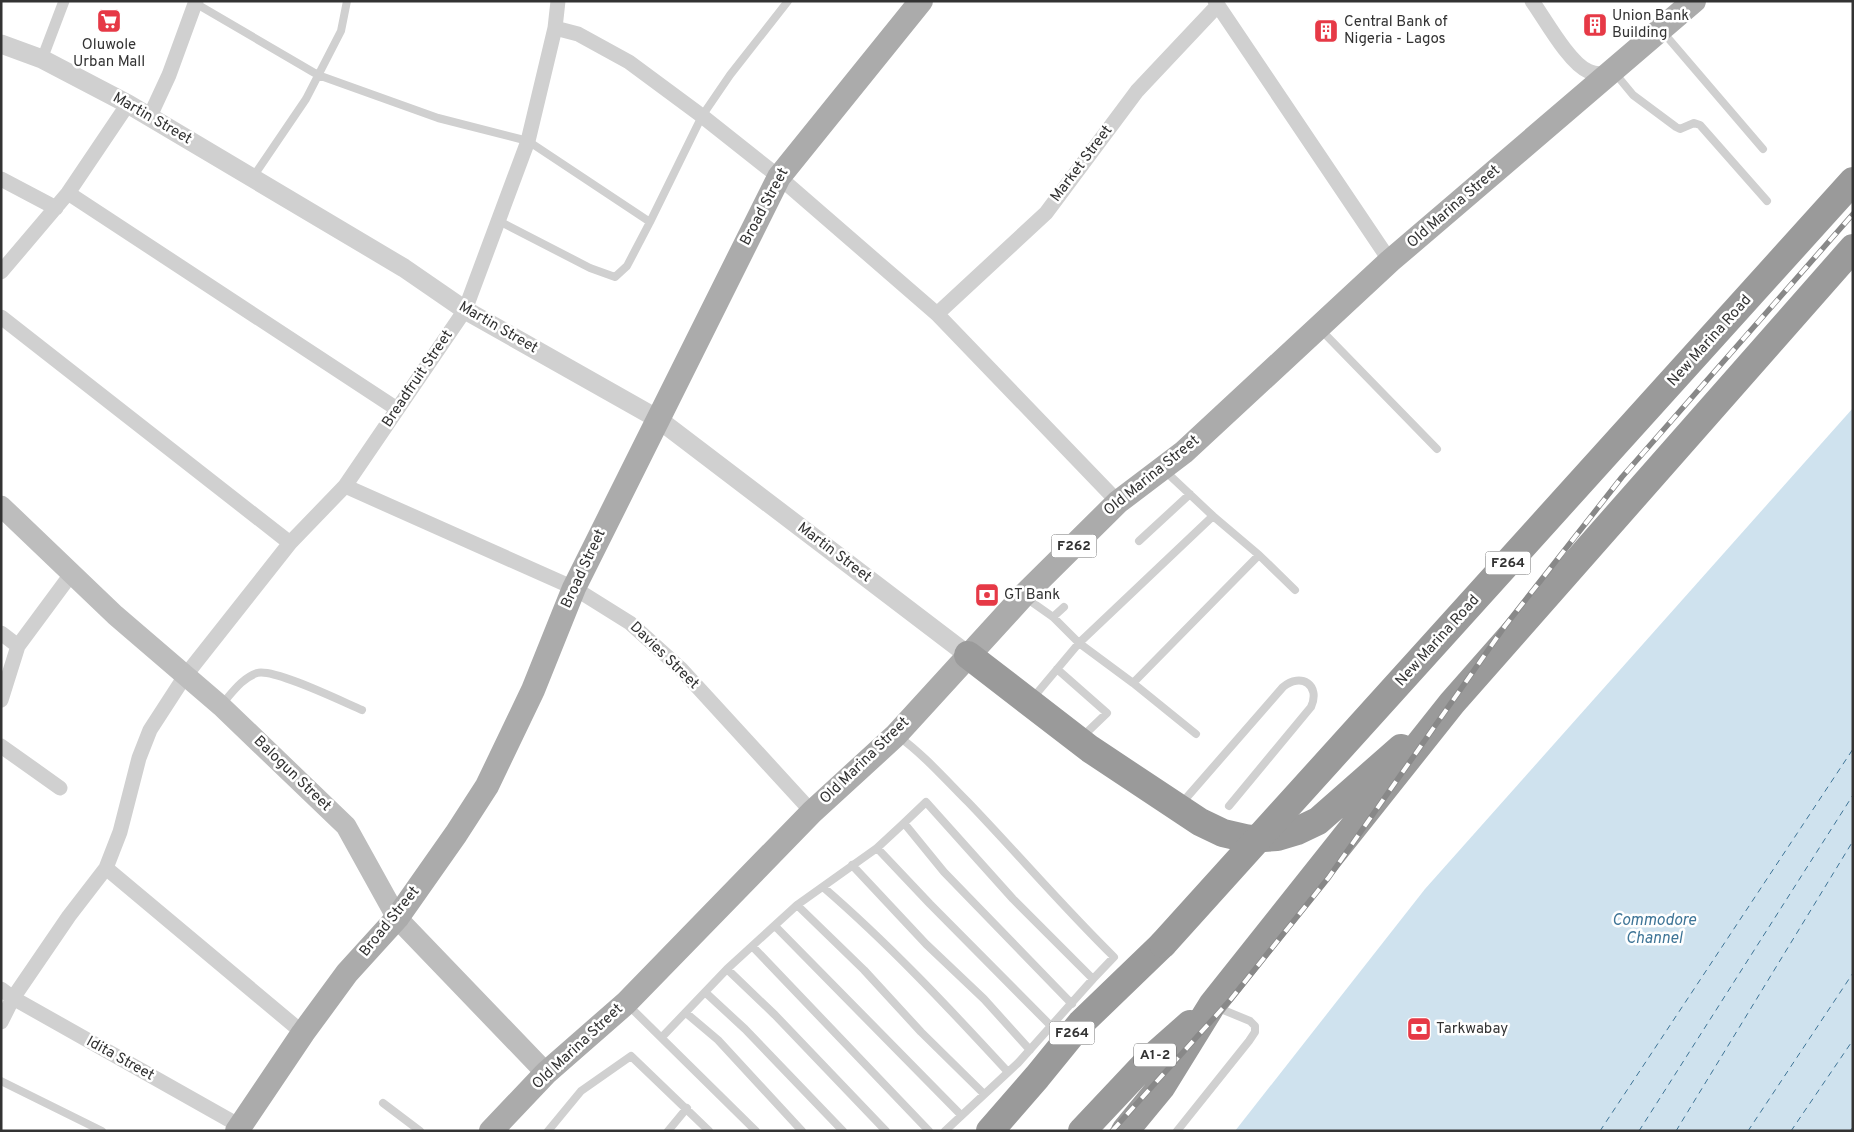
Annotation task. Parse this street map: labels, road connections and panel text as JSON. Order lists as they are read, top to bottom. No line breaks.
{"streets":{"highway":["New Marina Road","F264","A1-2"],"main road":["Broad Street","Old Marina Street","F262","Balogun Street"],"street":["Martin Street","Market Street","Breadfruit Street","Davies Street","Idita Street"]},"crossings":[["Martin Street","Broad Street"],["Martin Street","Old Marina Street"],["Martin Street","Breadfruit Street"],["Broad Street","Davies Street"],["Broad Street","Balogun Street"],["Broad Street","Idita Street"],["Old Marina Street","Davies Street"],["Old Marina Street","Balogun Street"],["New Marina Road","F264"],["Breadfruit Street","Davies Street"],["Breadfruit Street","Balogun Street"],["Breadfruit Street","Idita Street"]],"water":["Commodore Channel"],"places":{"supermarket":["Oluwole Urban Mall"],"building":["Union Bank Building","Central Bank of Nigeria - Lagos"],"bank":["GT Bank","Tarkwabay"]}}
